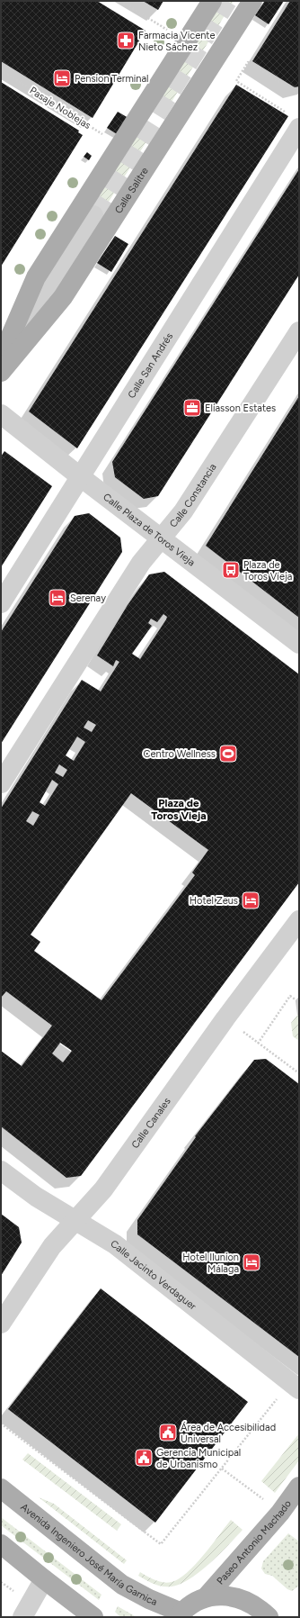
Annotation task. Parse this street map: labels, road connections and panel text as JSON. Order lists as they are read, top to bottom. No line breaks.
{"streets":{"main road":["Calle Salitre","Paseo Antonio Machado","Avenida Ingeniero José María Garnica"],"street":["Calle San Andrés","Calle Constancia","Calle Plaza de Toros Vieja","Calle Canales","Calle Jacinto Verdaguer"],"path":["Pasaje Noblejas"]},"crossings":[["Calle San Andrés","Calle Plaza de Toros Vieja"],["Calle Constancia","Calle Plaza de Toros Vieja"],["Calle Canales","Calle Jacinto Verdaguer"]],"districts":["Plaza de Toros Vieja"],"places":{"pharmacy":["Farmacia Vicente Nieto Sáchez"],"hotel":["Pension Terminal","Serenay","Hotel Zeus","Hotel Ilunion Málaga"],"office":["Eliasson Estates"],"bus stop":["Plaza de Toros Vieja"],"sports":["Centro Wellness"],"public building":["Área de Accesibilidad Universal","Gerencia Municipal de Urbanismo"]}}
